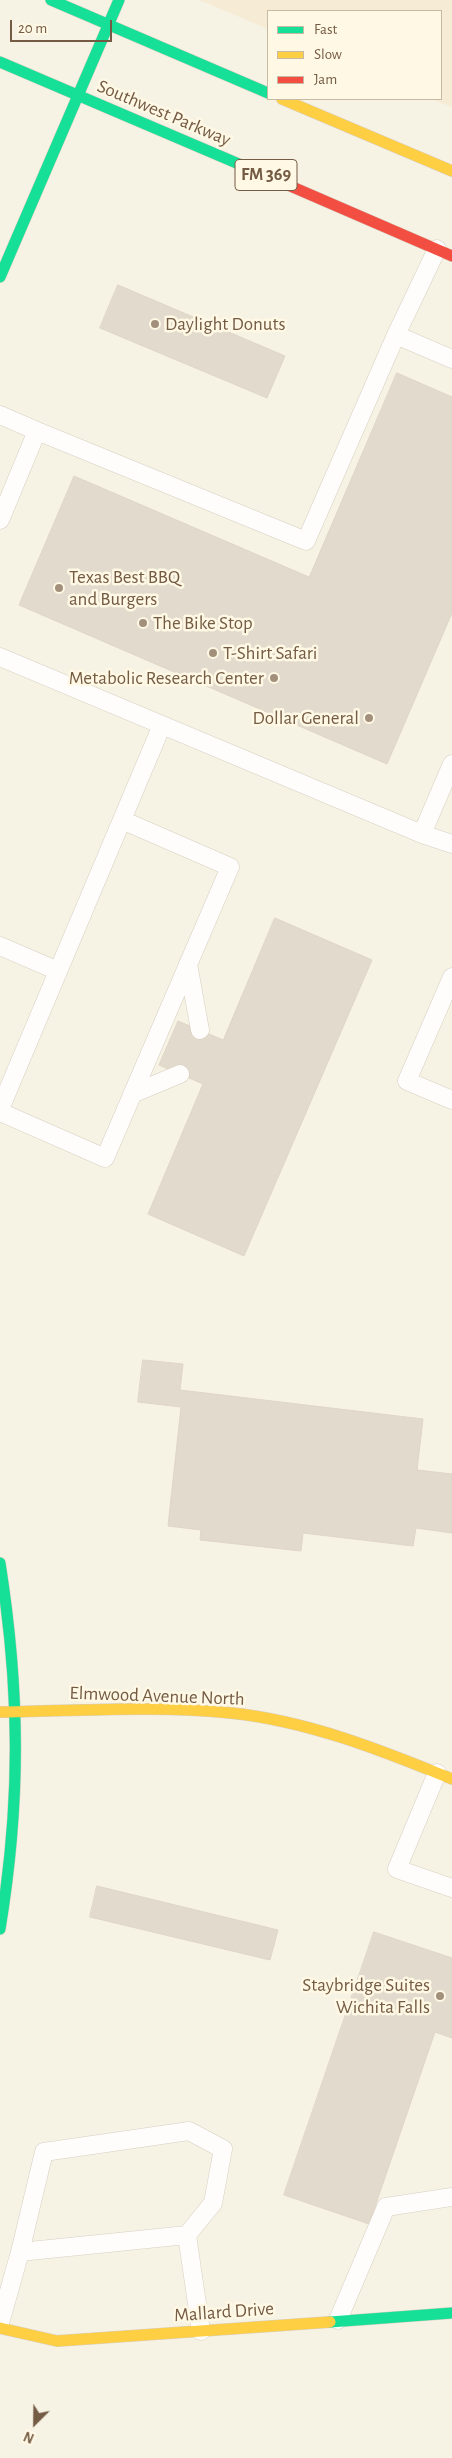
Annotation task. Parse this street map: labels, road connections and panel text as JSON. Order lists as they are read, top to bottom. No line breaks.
{"streets":{"street":["Southwest Parkway","FM 369","Elmwood Avenue North","Mallard Drive"]},"places":["Daylight Donuts","Texas Best BBQ and Burgers","The Bike Stop","T-Shirt Safari","Metabolic Research Center","Dollar General","Staybridge Suites Wichita Falls"],"legend":["Fast","Slow","Jam"],"scale_bar":"20 m","north":"bottom left"}
